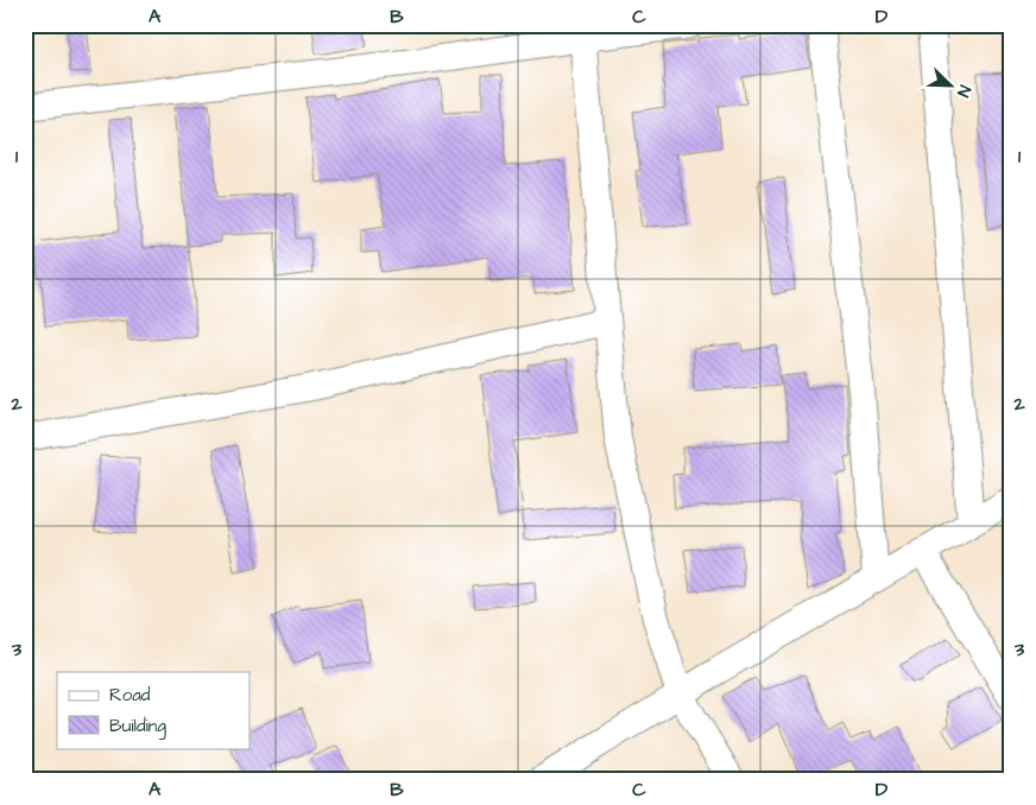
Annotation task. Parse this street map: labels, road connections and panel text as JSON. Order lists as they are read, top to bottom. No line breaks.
{"legend":["Road","Building"],"north":"bottom right","grid":{"columns":["A","B","C","D"],"rows":["1","2","3"]}}
